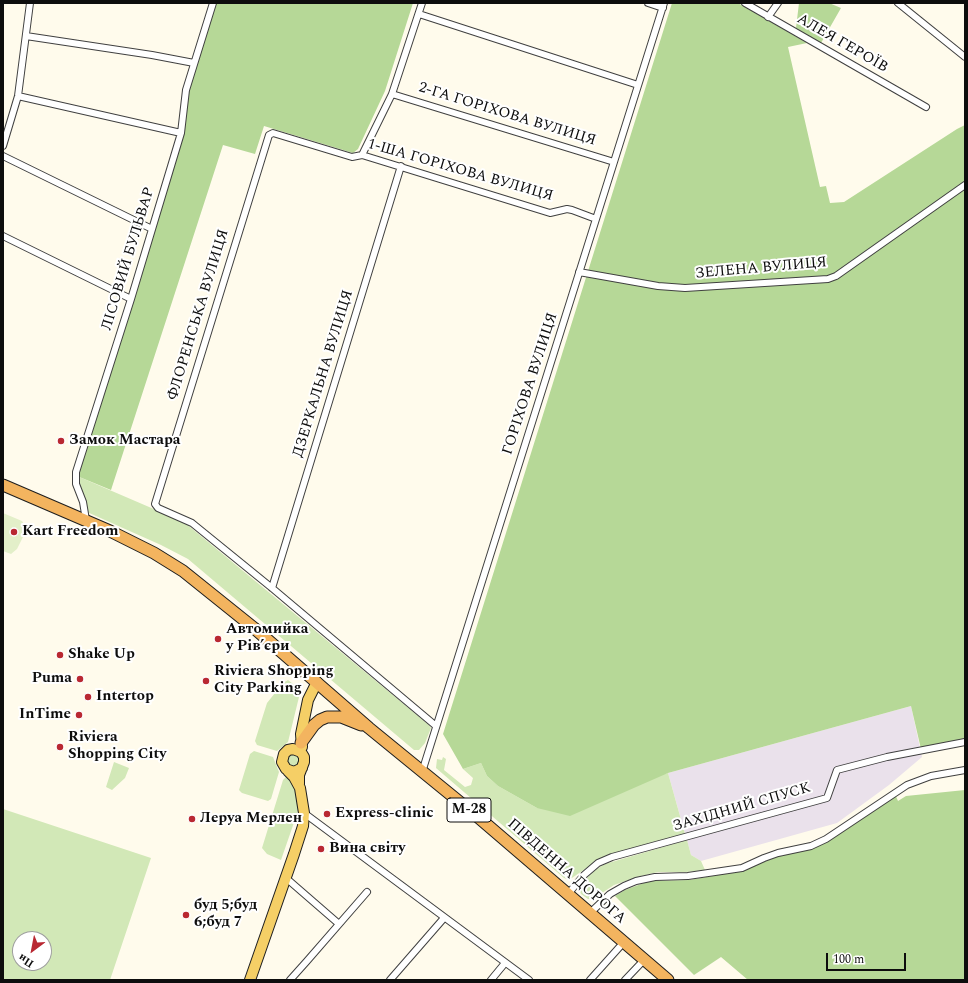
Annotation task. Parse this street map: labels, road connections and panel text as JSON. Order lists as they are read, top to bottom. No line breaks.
{"streets":{"highway":["М-28","ПІВДЕННА ДОРОГА"],"street":["АЛЕЯ ГЕРОЇВ","2-ГА ГОРІХОВА ВУЛИЦЯ","1-ША ГОРІХОВА ВУЛИЦЯ","ЛІСОВИЙ БУЛЬВАР","ЗЕЛЕНА ВУЛИЦЯ","ФЛОРЕНСЬКА ВУЛИЦЯ","ДЗЕРКАЛЬНА ВУЛИЦЯ","ГОРІХОВА ВУЛИЦЯ","ЗАХІДНИЙ СПУСК"]},"crossings":[["2-ГА ГОРІХОВА ВУЛИЦЯ","ГОРІХОВА ВУЛИЦЯ"],["1-ША ГОРІХОВА ВУЛИЦЯ","ФЛОРЕНСЬКА ВУЛИЦЯ"],["1-ША ГОРІХОВА ВУЛИЦЯ","ДЗЕРКАЛЬНА ВУЛИЦЯ"],["1-ША ГОРІХОВА ВУЛИЦЯ","ГОРІХОВА ВУЛИЦЯ"],["ЛІСОВИЙ БУЛЬВАР","М-28"],["ЗЕЛЕНА ВУЛИЦЯ","ГОРІХОВА ВУЛИЦЯ"],["ФЛОРЕНСЬКА ВУЛИЦЯ","ДЗЕРКАЛЬНА ВУЛИЦЯ"],["ГОРІХОВА ВУЛИЦЯ","ПІВДЕННА ДОРОГА"],["ЗАХІДНИЙ СПУСК","ПІВДЕННА ДОРОГА"],["М-28","ПІВДЕННА ДОРОГА"]],"places":["Замок Мастара","Kart Freedom","Автомийка у Рівʼєри","Shake Up","Puma","Riviera Shopping City Parking","Intertop","InTime","Riviera Shopping City","Express-clinic","Леруа Мерлен","Вина світу","буд 5;буд 6;буд 7"],"scale_bar":"100 m","north":"bottom left"}
